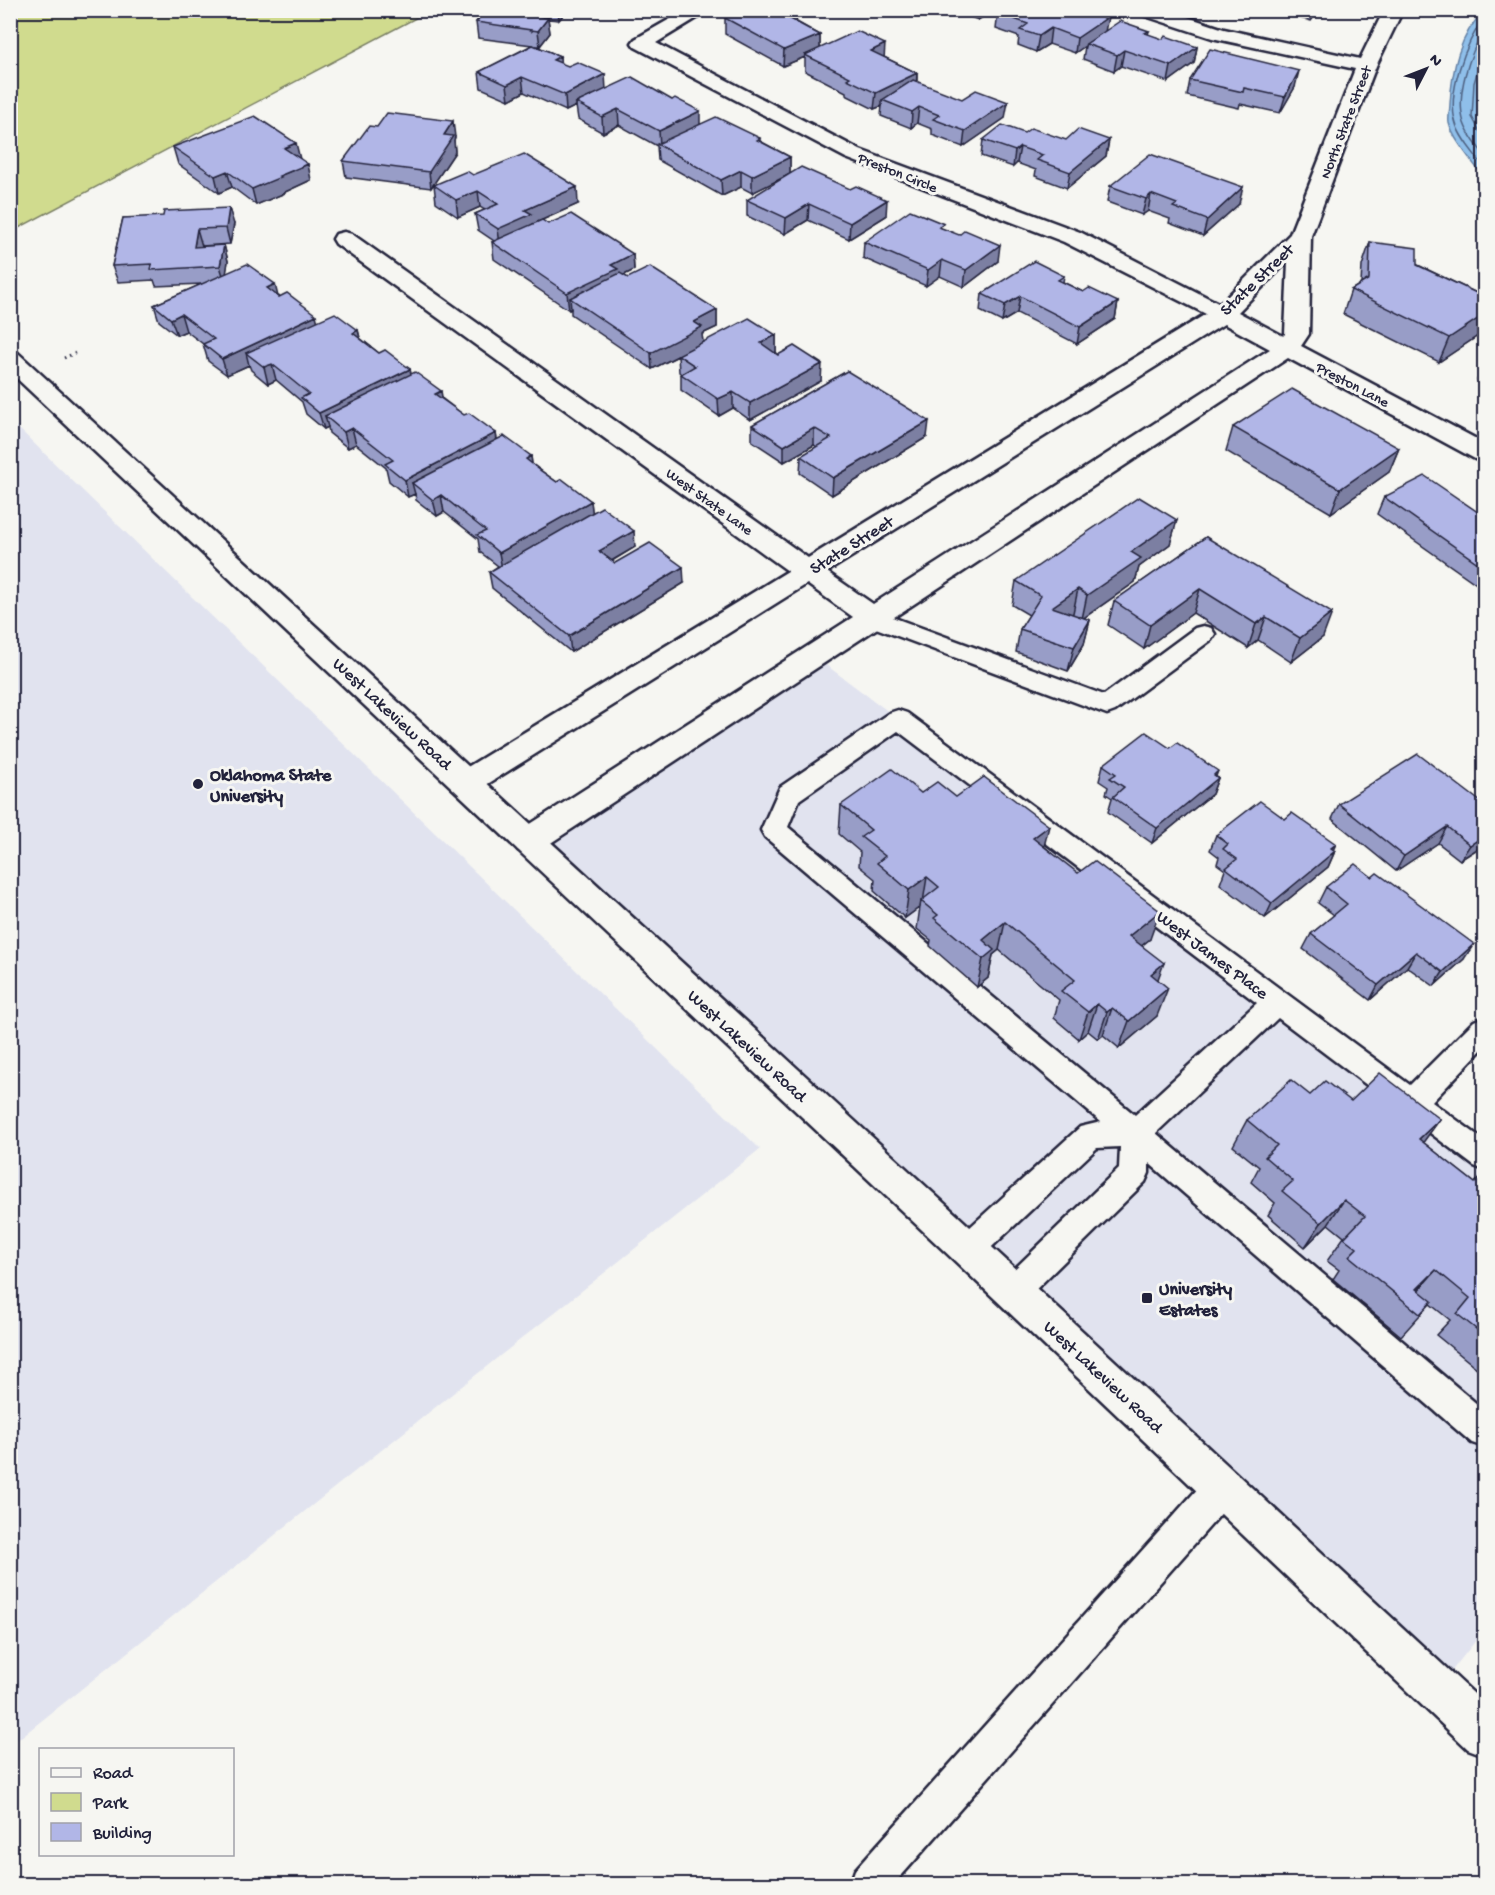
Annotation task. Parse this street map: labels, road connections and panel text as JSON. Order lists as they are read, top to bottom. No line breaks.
{"streets":{"street":["North State Street","Preston Circle","State Street","Preston Lane","West State Lane","West Lakeview Road"],"lane":["West James Place"]},"crossings":[["North State Street","State Street"],["Preston Circle","State Street"],["Preston Circle","Preston Lane"],["State Street","Preston Lane"],["State Street","West State Lane"],["State Street","West Lakeview Road"]],"places":{"other":["Oklahoma State University"],"transit":["University Estates"]},"legend":["Road","Park","Building"],"north":"top right"}
